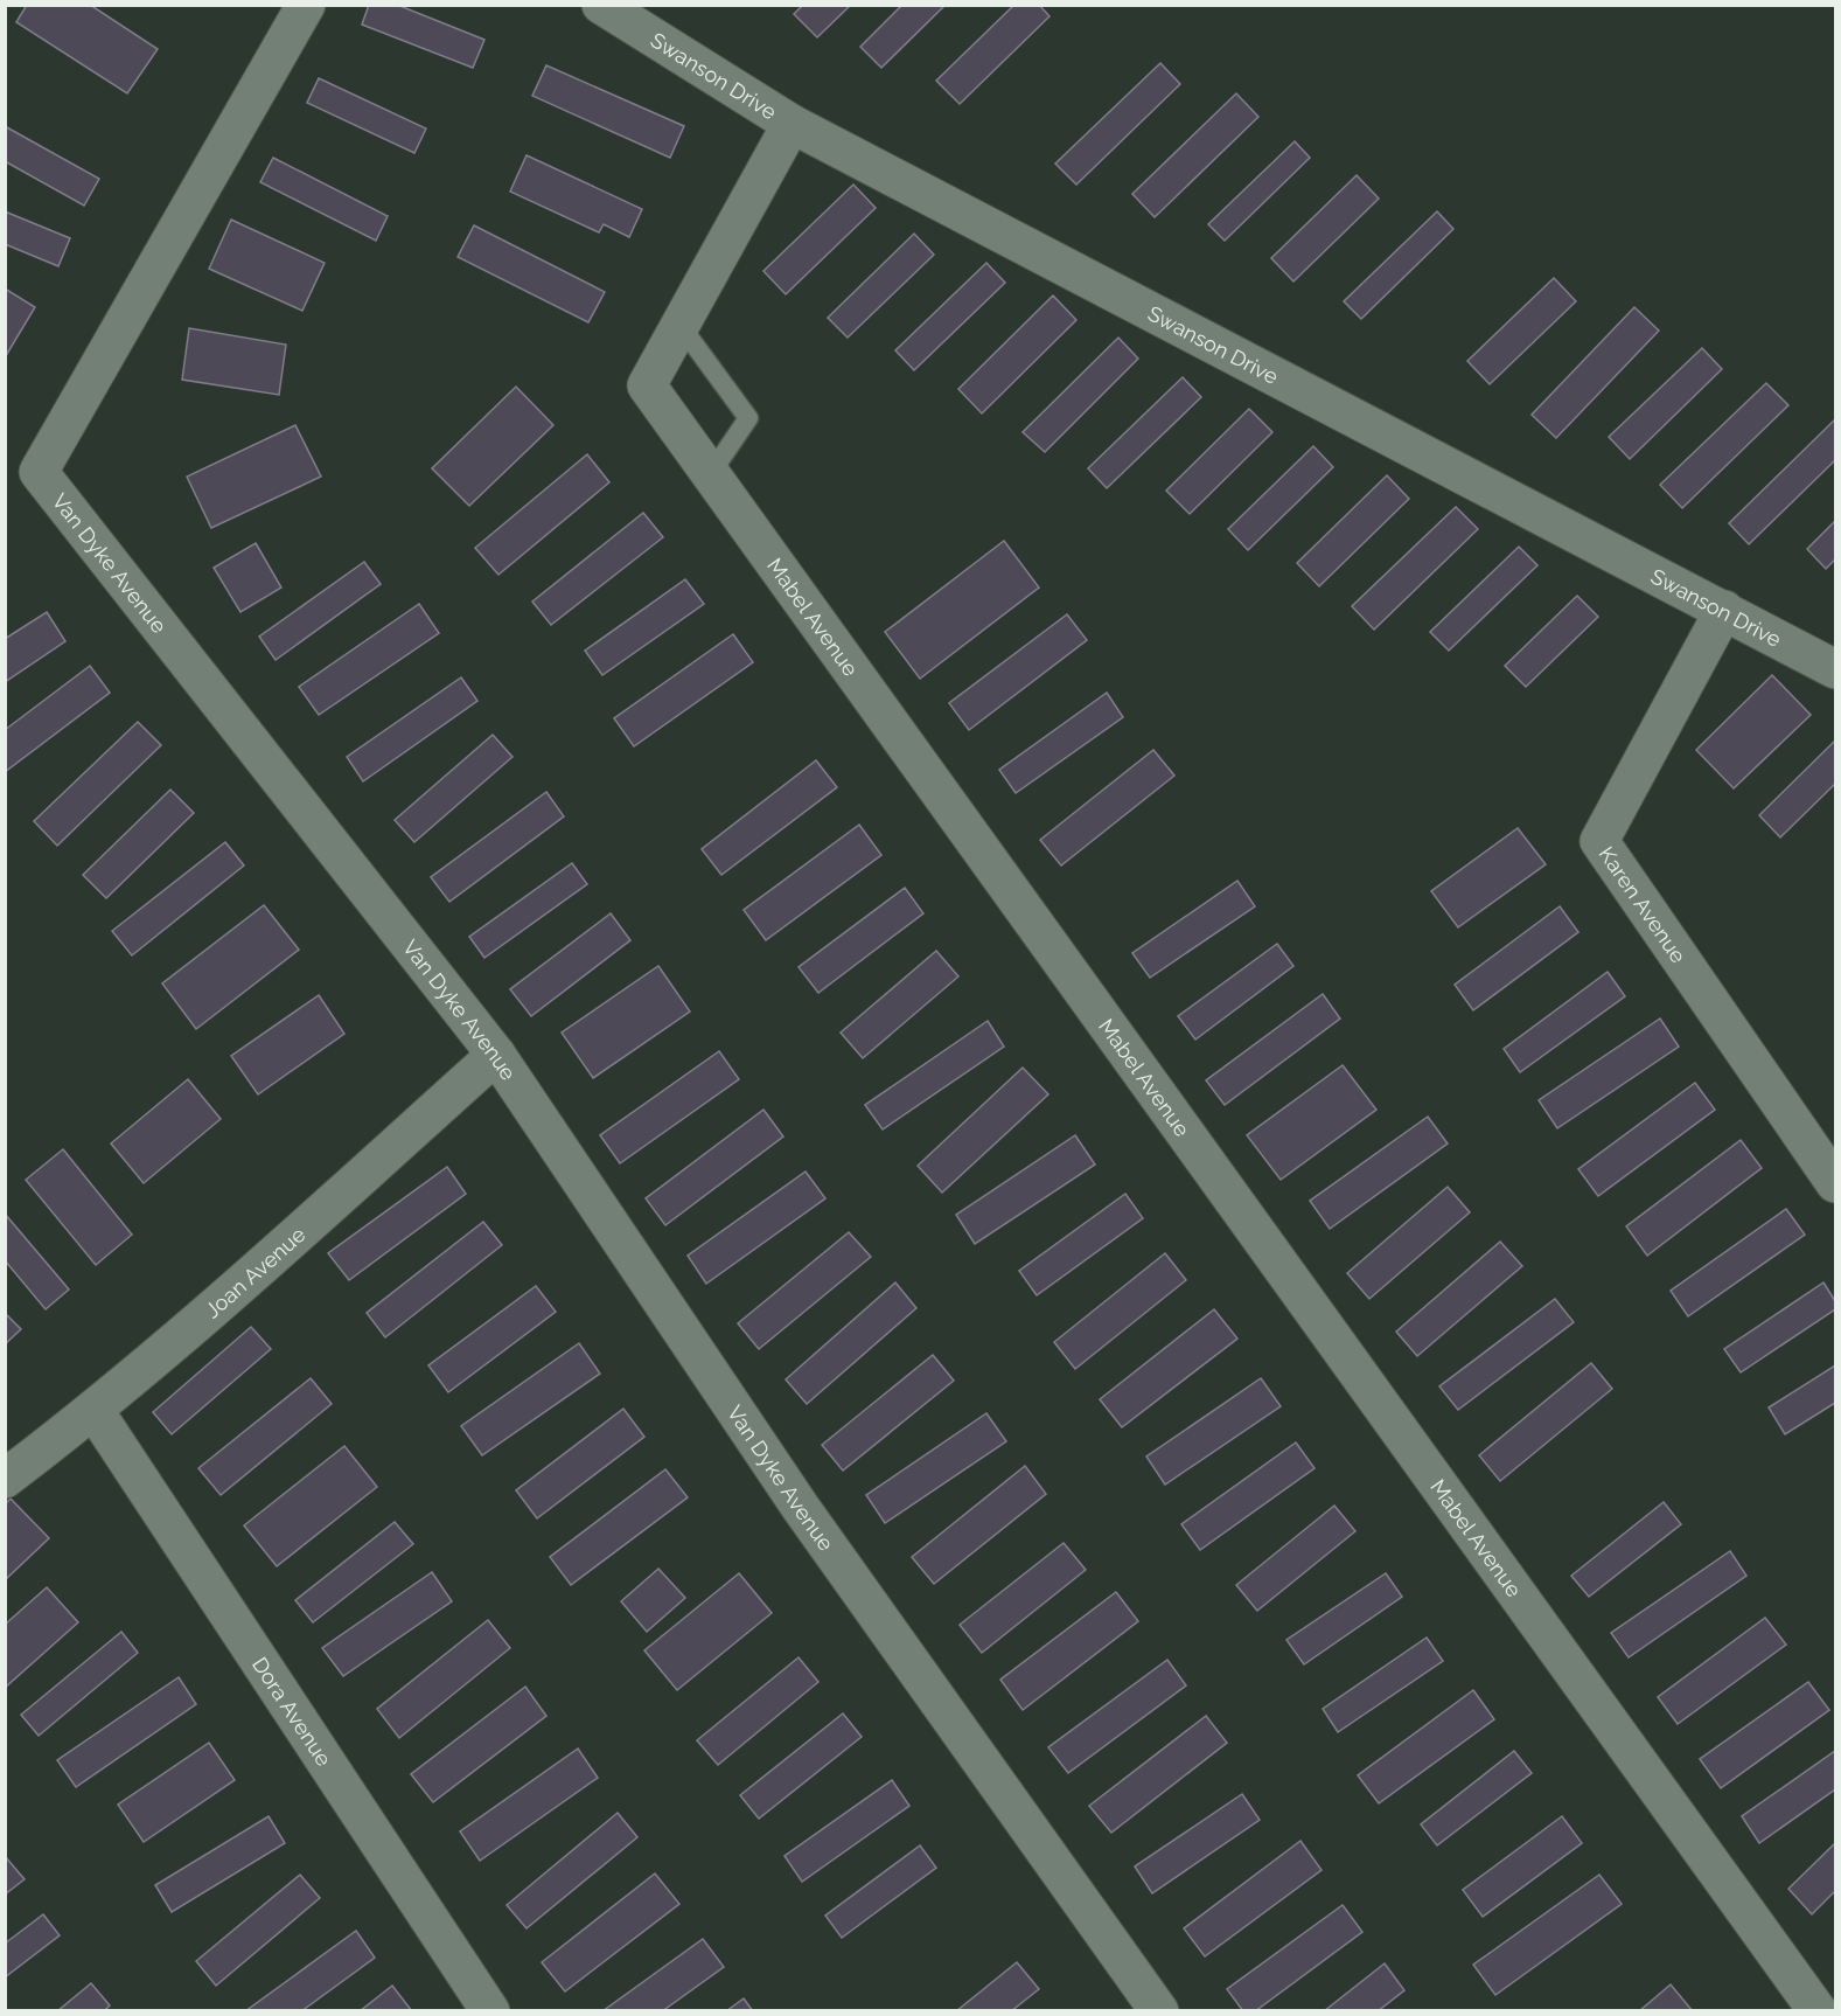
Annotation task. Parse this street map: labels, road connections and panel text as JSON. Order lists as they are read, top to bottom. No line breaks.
{"streets":{"street":["Swanson Drive","Van Dyke Avenue","Mabel Avenue","Karen Avenue","Joan Avenue","Dora Avenue"]},"crossings":[["Swanson Drive","Mabel Avenue"],["Swanson Drive","Karen Avenue"],["Van Dyke Avenue","Joan Avenue"],["Joan Avenue","Dora Avenue"]]}
